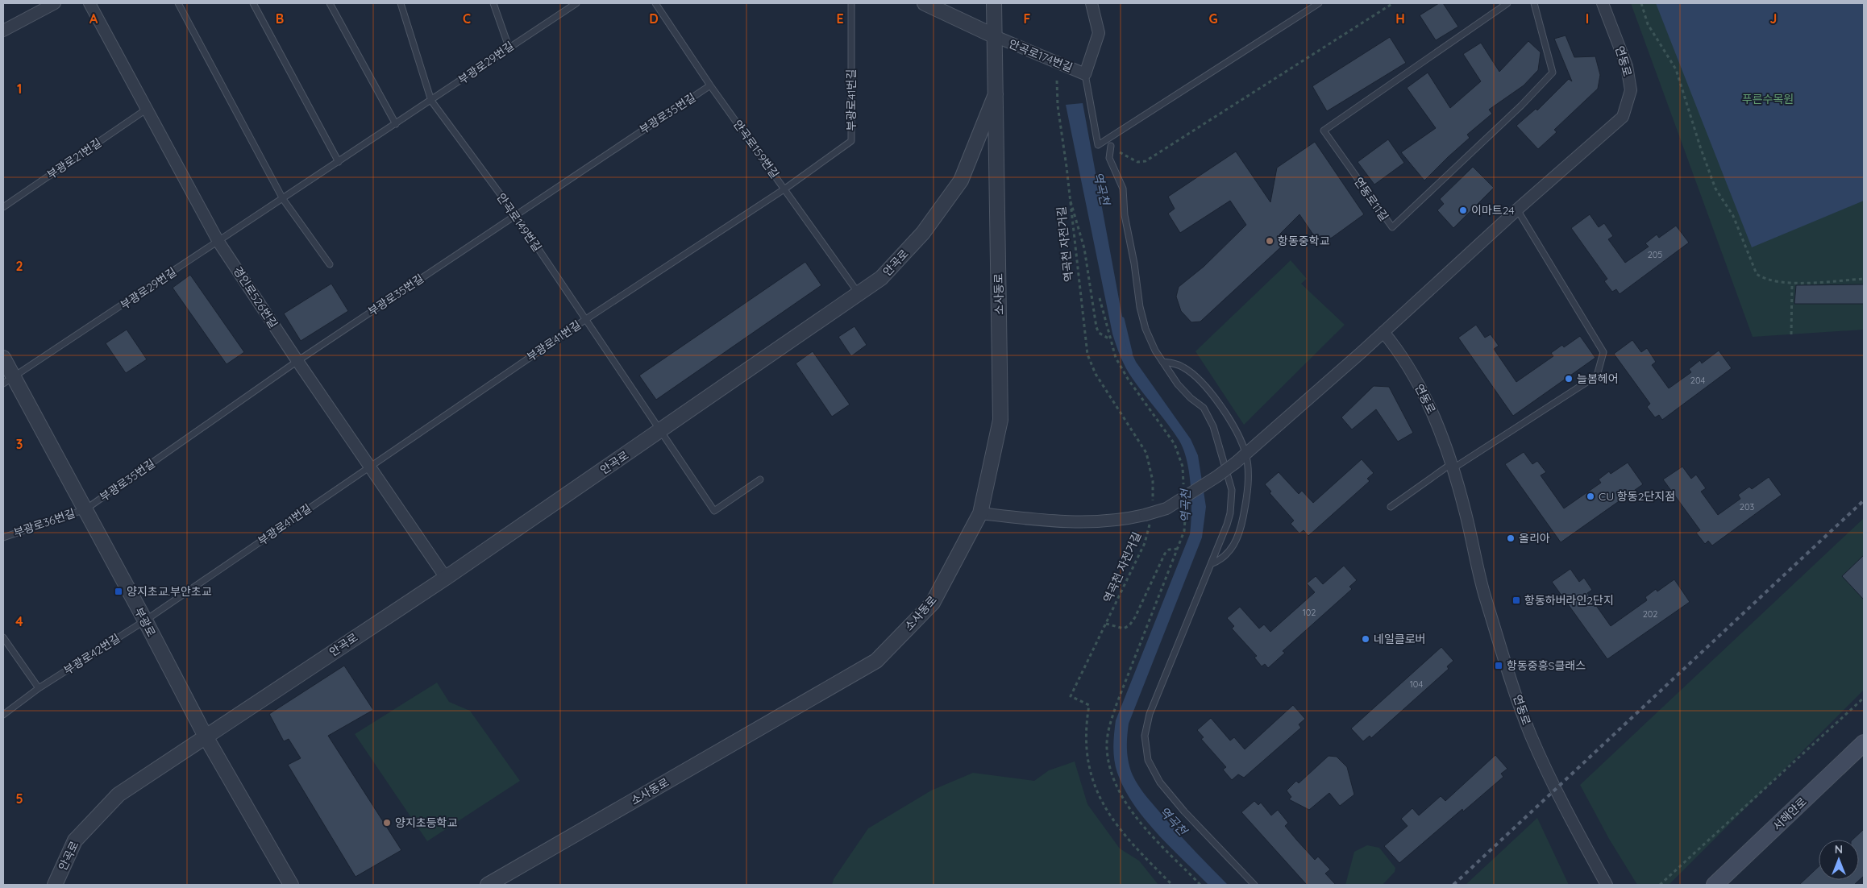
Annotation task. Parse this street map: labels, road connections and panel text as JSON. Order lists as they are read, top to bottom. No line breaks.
{"streets":{"main road":["서해안로"],"street":["안곡로174번길","연동로","안곡로","소사동로","경인로526번길","부광로"],"lane":["부광로29번길","부광로41번길","부광로35번길","안곡로159번길","부광로21번길","연동로11길","안곡로149번길","부광로36번길","부광로42번길"],"path":["역곡천 자전거길"]},"crossings":[["안곡로174번길","안곡로"],["부광로29번길","안곡로149번길"],["부광로29번길","경인로526번길"],["부광로29번길","부광로"],["부광로41번길","안곡로159번길"],["부광로41번길","안곡로149번길"],["부광로41번길","경인로526번길"],["부광로41번길","부광로"],["부광로41번길","부광로42번길"],["부광로35번길","안곡로159번길"],["부광로35번길","안곡로149번길"],["부광로35번길","경인로526번길"],["부광로35번길","부광로36번길"],["부광로35번길","부광로"],["안곡로159번길","안곡로"],["부광로21번길","경인로526번길"],["안곡로149번길","안곡로"],["안곡로","소사동로"],["안곡로","경인로526번길"],["안곡로","부광로"],["부광로36번길","부광로"],["부광로","부광로42번길"]],"water":["역곡천"],"parks":["푸른수목원"],"places":{"other":["이마트24","항동중학교","늘봄헤어","CU 항동2단지점","올리아","네일클로버","양지초등학교"],"transit":["양지초교.부안초교","항동하버라인2단지","항동중흥S클래스"]},"house_numbers":["205","204","203","102","202","104"],"north":"top","grid":{"columns":["A","B","C","D","E","F","G","H","I","J"],"rows":["1","2","3","4","5"]}}
